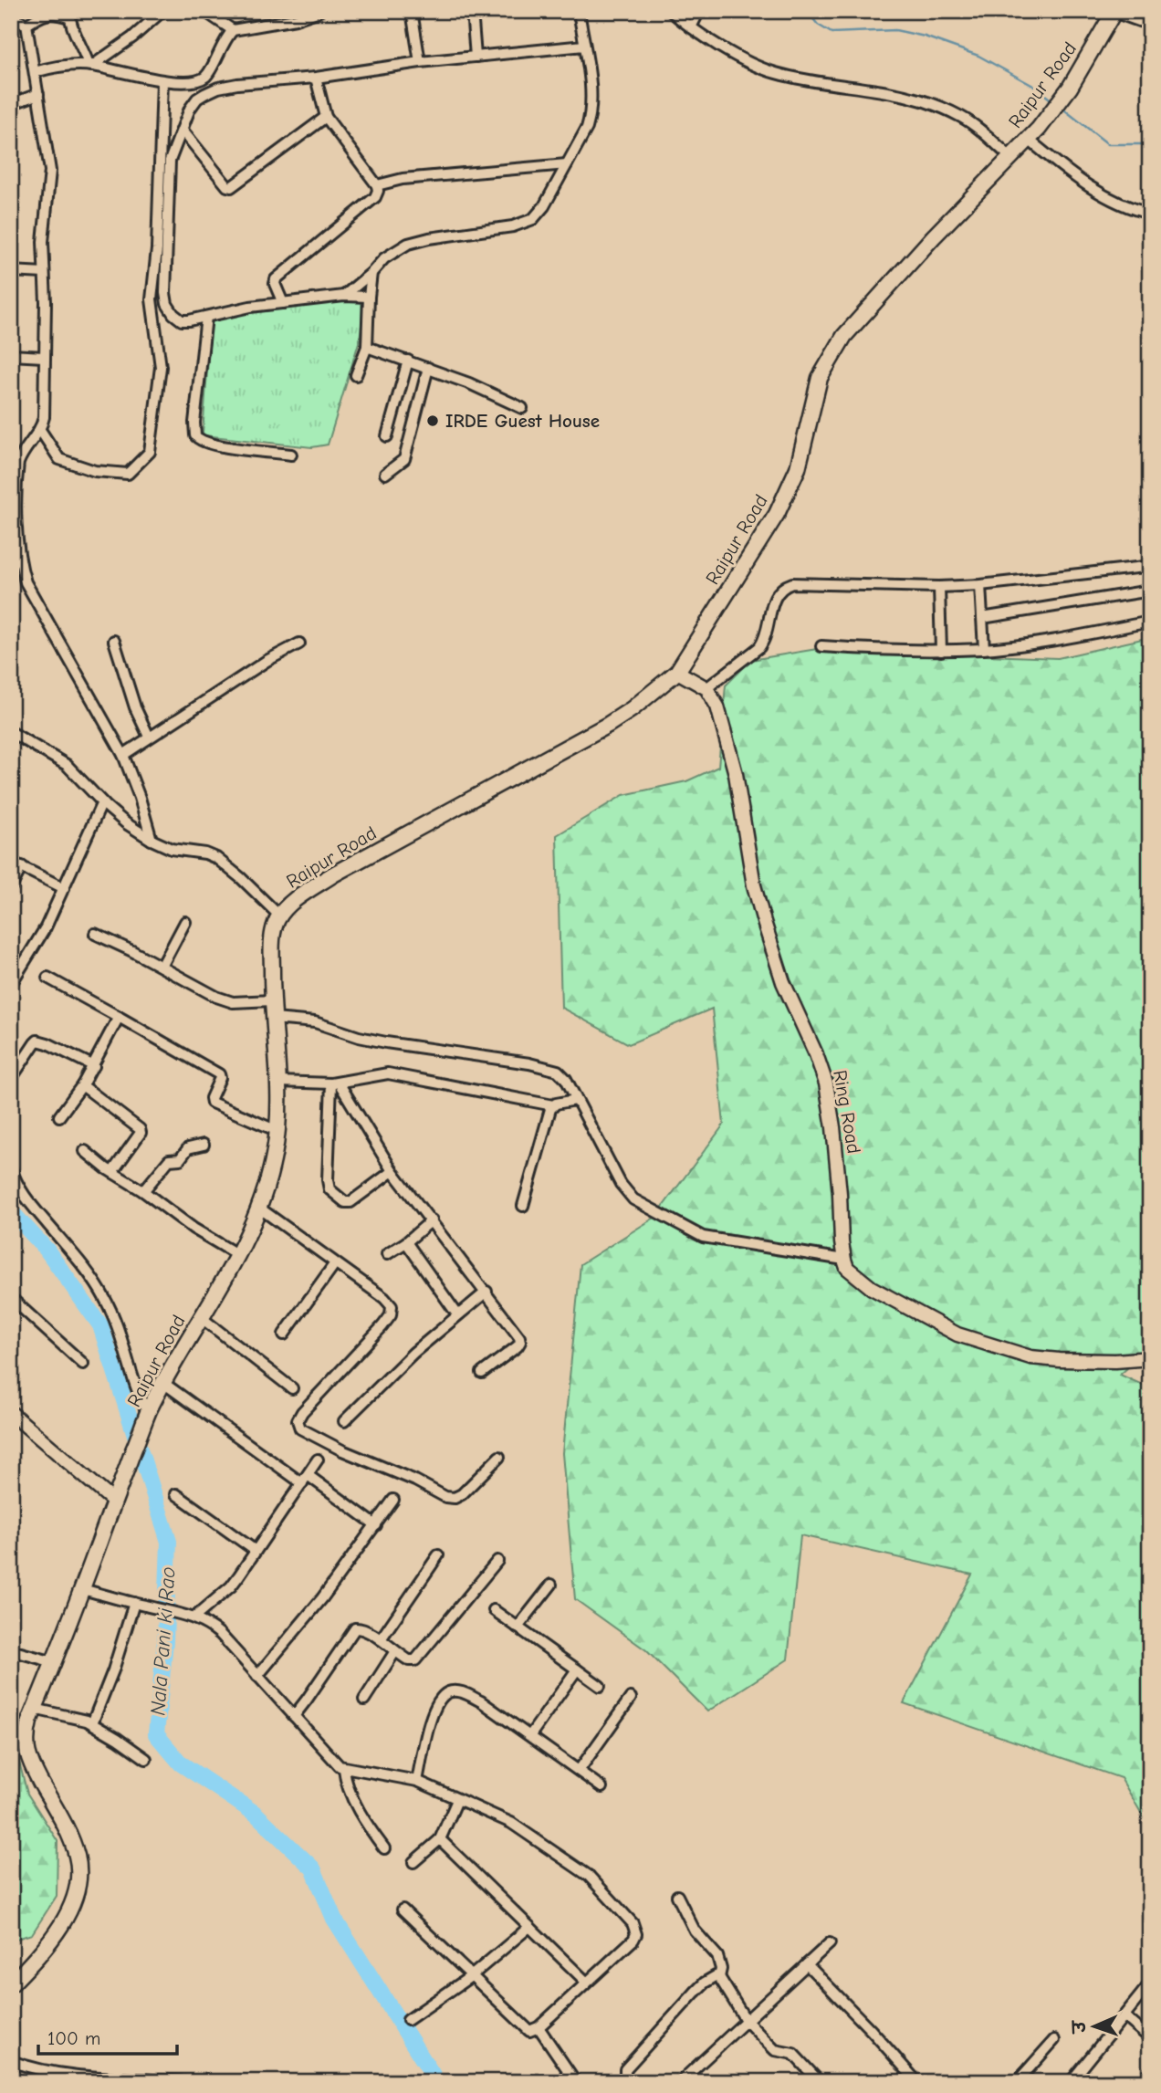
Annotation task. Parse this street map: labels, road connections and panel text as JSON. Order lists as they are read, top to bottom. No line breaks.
{"streets":{"main road":["Raipur Road"],"street":["Ring Road"]},"water":["Nala Pani ki Rao"],"places":["IRDE Guest House"],"scale_bar":"100 m","north":"left"}
